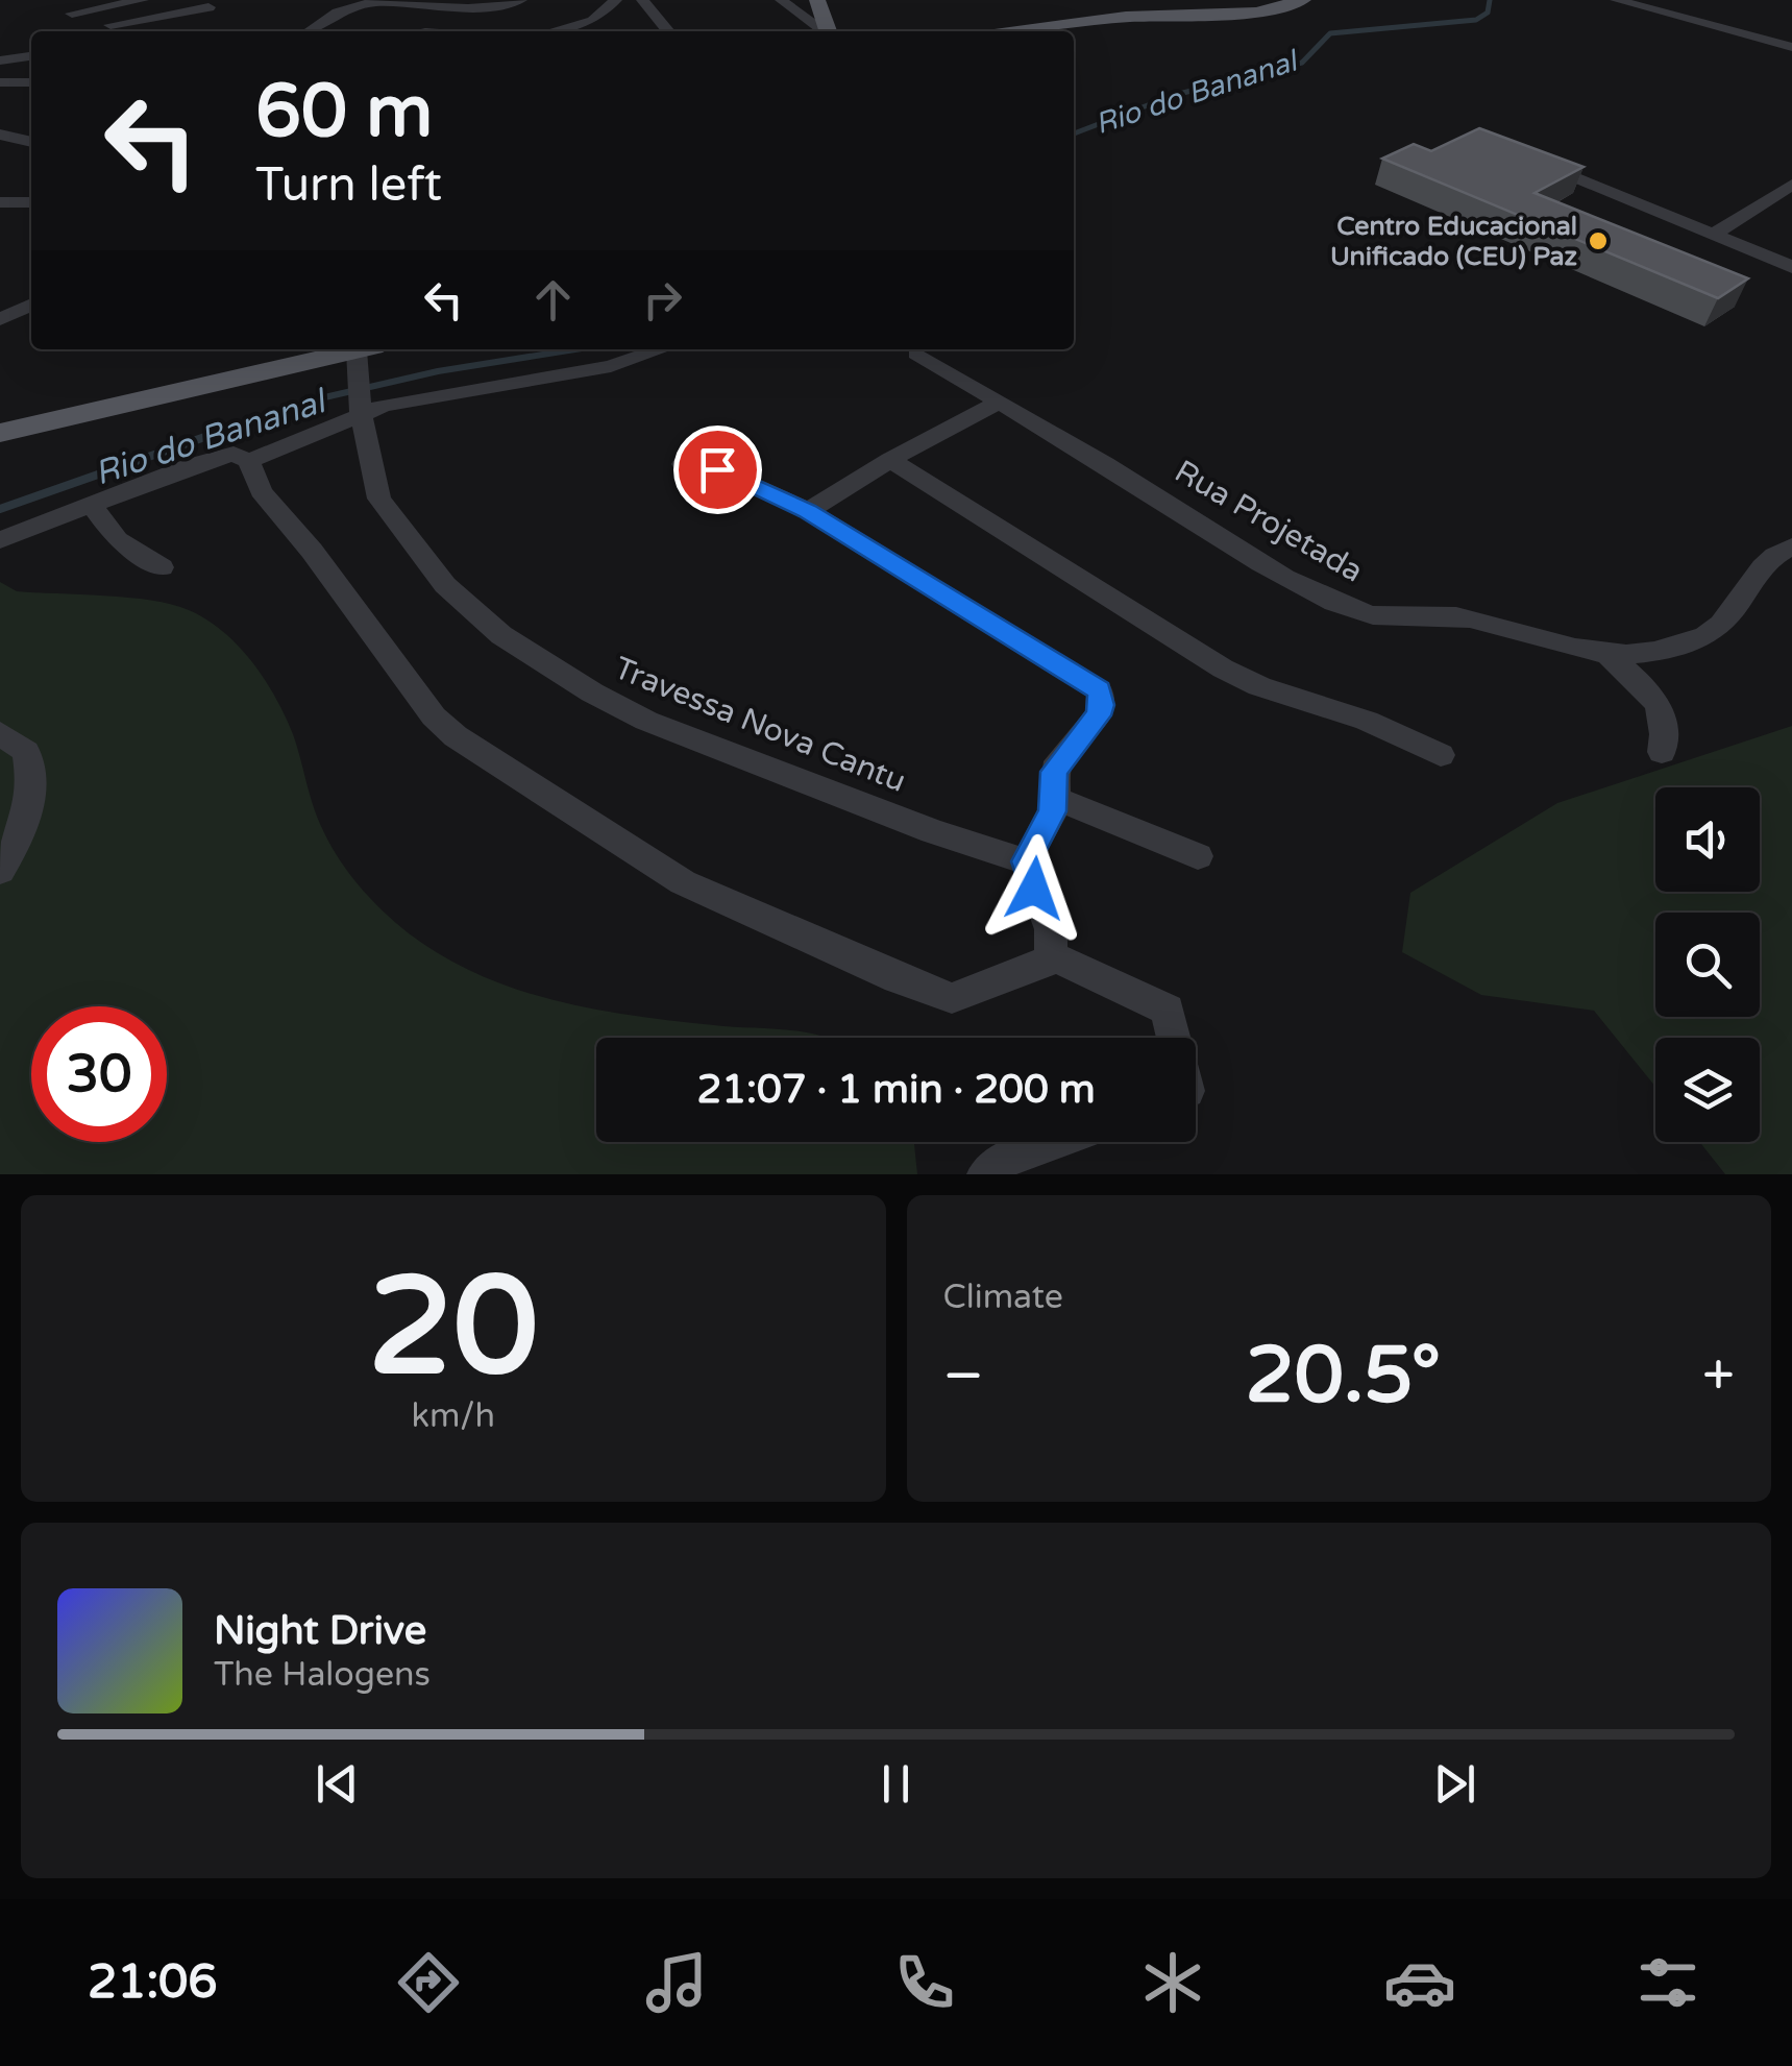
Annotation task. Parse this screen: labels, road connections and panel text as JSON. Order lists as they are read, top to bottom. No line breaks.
{"streets":{"street":["Rua Projetada","Travessa Nova Cantu"]},"water":["Rio do Bananal"],"places":["Centro Educacional Unificado (CEU) Paz"],"page":{"turn":["60 m","Turn left"],"limit":"30","trip":"21:07 · 1 min · 200 m","tile":[["20","km/h"],"Climate"],"heat":["−","20.5°","+"],"song":["Night Drive","The Halogens"],"tabs":"21:06"}}
